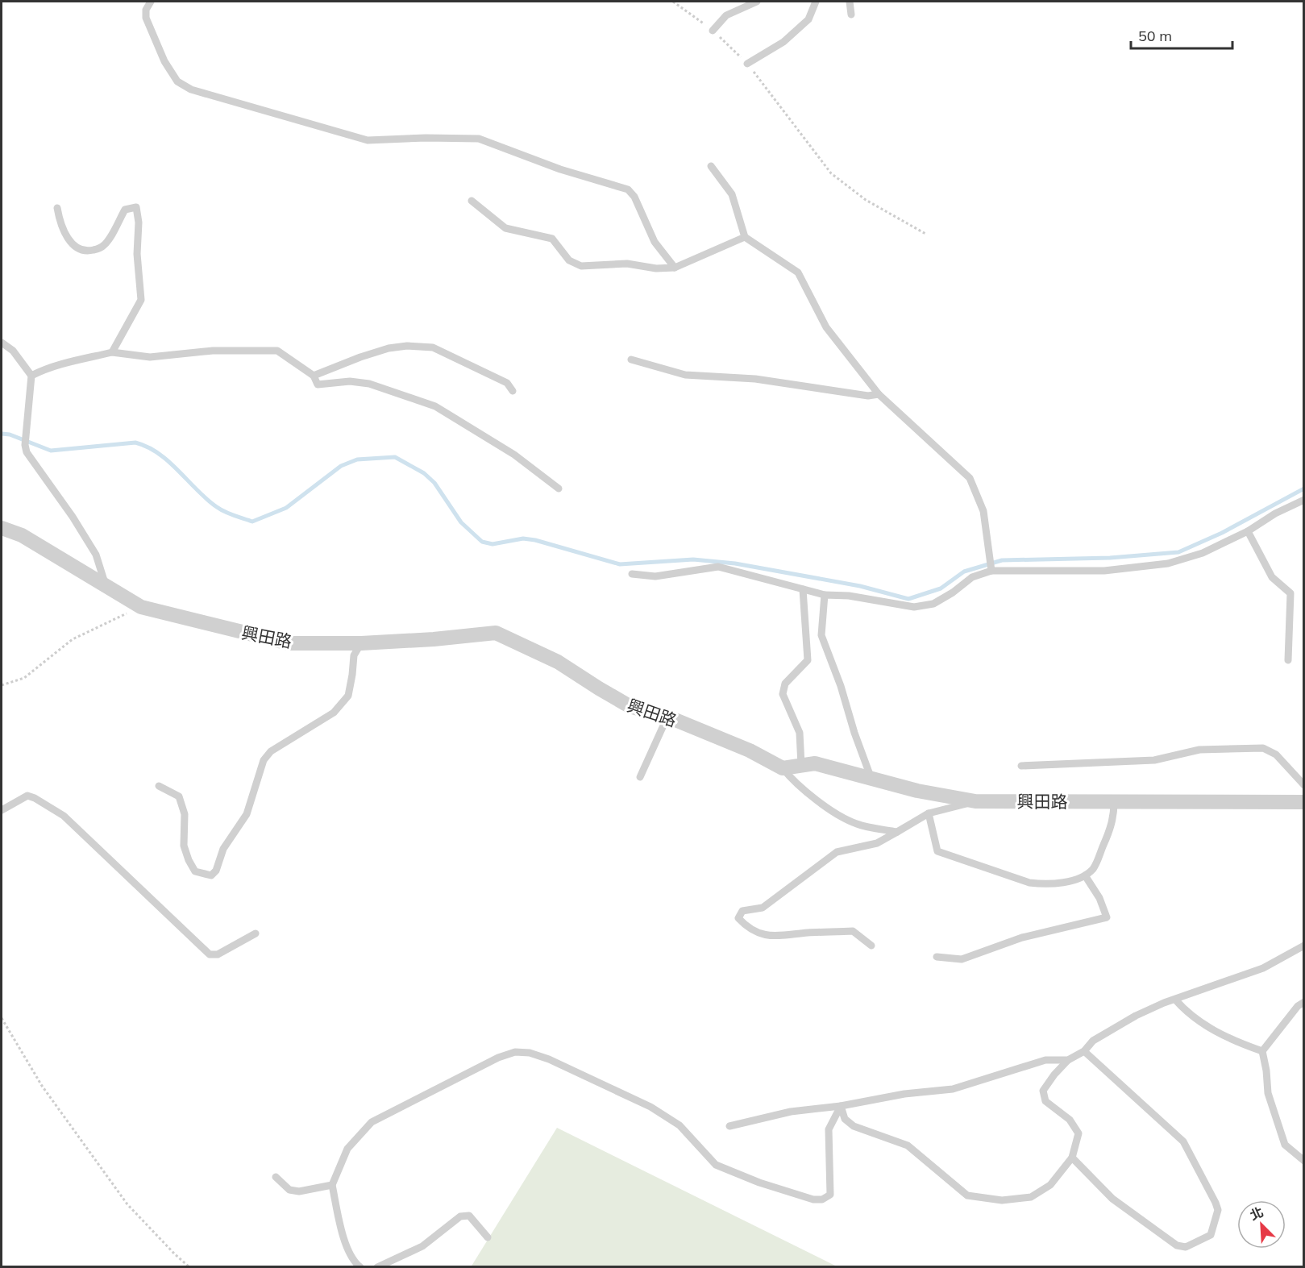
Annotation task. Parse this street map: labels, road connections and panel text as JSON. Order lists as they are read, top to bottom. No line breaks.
{"streets":{"street":["興田路"]},"scale_bar":"50 m","north":"top left"}
